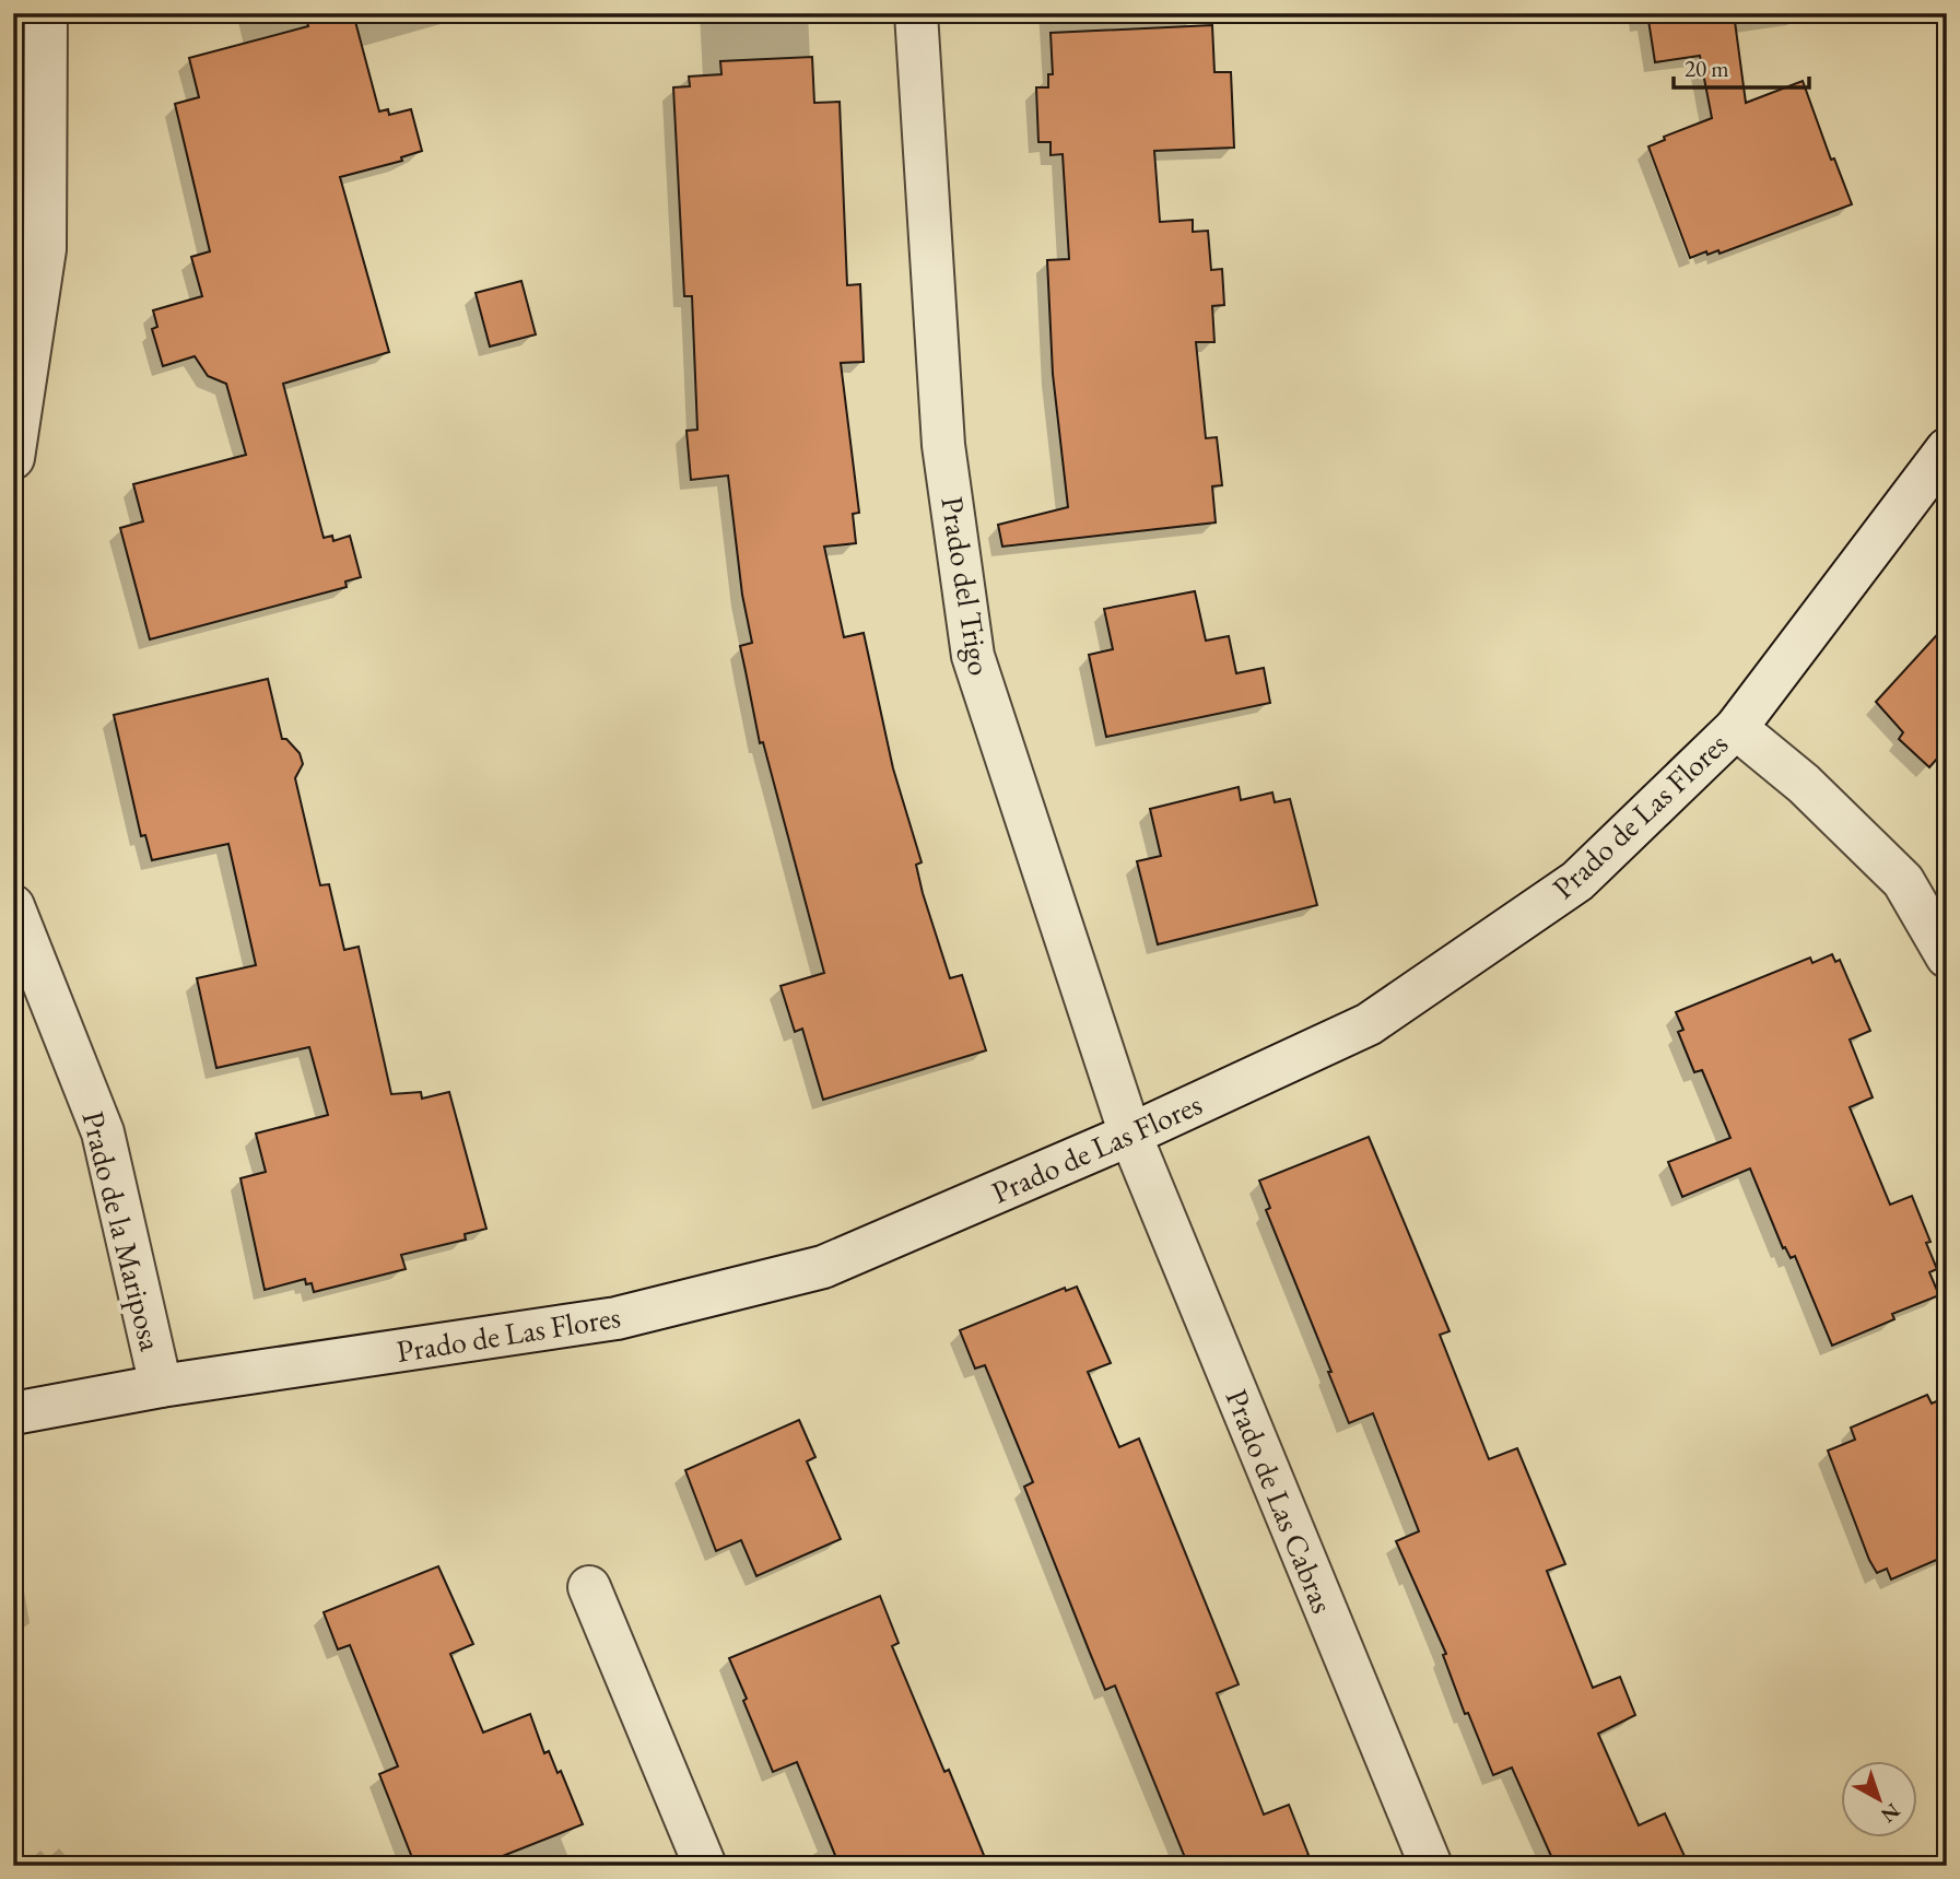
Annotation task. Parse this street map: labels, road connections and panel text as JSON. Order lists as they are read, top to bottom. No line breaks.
{"streets":{"street":["Prado del Trigo","Prado de Las Flores","Prado de la Mariposa","Prado de Las Cabras"]},"crossings":[["Prado del Trigo","Prado de Las Flores"],["Prado del Trigo","Prado de Las Cabras"],["Prado de Las Flores","Prado de la Mariposa"],["Prado de Las Flores","Prado de Las Cabras"]],"scale_bar":"20 m","north":"bottom right"}
